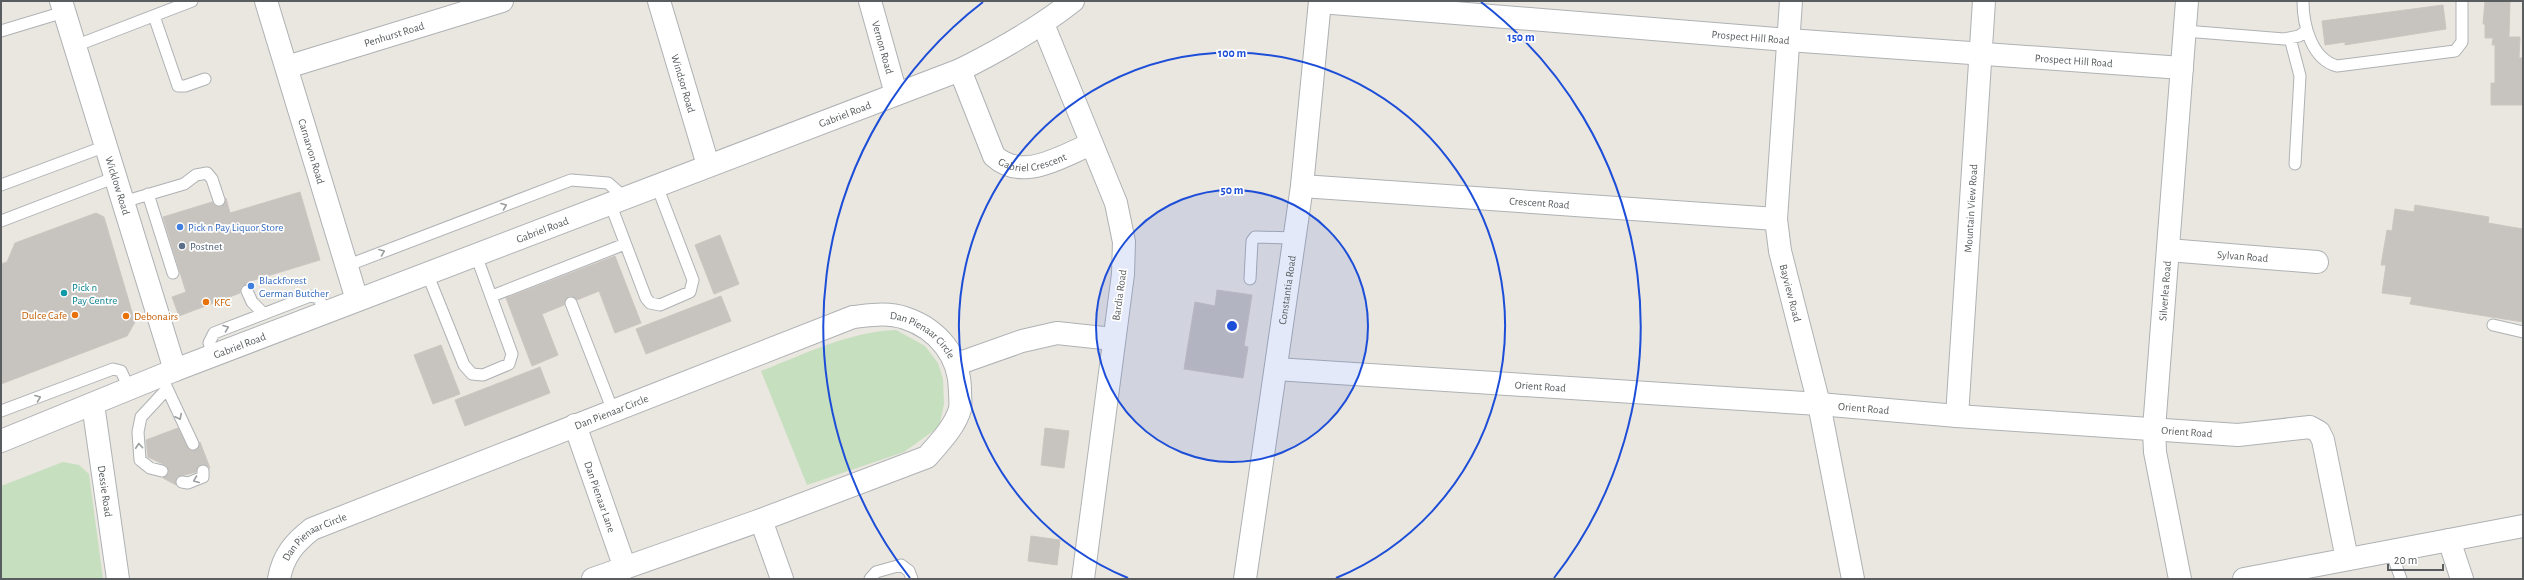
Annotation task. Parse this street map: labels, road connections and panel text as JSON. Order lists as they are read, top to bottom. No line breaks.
{"streets":{"street":["Penhurst Road","Prospect Hill Road","Vernon Road","Windsor Road","Gabriel Road","Carnarvon Road","Gabriel Crescent","Wicklow Road","Crescent Road","Mountain View Road","Sylvan Road","Constantia Road","Silverlea Road","Bayview Road","Bardia Road","Dan Pienaar Circle","Orient Road","Dessie Road","Dan Pienaar Lane"]},"crossings":[["Penhurst Road","Carnarvon Road"],["Prospect Hill Road","Mountain View Road"],["Prospect Hill Road","Constantia Road"],["Prospect Hill Road","Silverlea Road"],["Prospect Hill Road","Bayview Road"],["Vernon Road","Gabriel Road"],["Windsor Road","Gabriel Road"],["Gabriel Road","Carnarvon Road"],["Gabriel Road","Gabriel Crescent"],["Gabriel Road","Wicklow Road"],["Gabriel Road","Bardia Road"],["Gabriel Road","Dessie Road"],["Gabriel Crescent","Bardia Road"],["Crescent Road","Constantia Road"],["Crescent Road","Bayview Road"],["Mountain View Road","Orient Road"],["Sylvan Road","Silverlea Road"],["Constantia Road","Orient Road"],["Silverlea Road","Orient Road"],["Bayview Road","Orient Road"],["Bardia Road","Dan Pienaar Circle"],["Dan Pienaar Circle","Dan Pienaar Lane"]],"places":["Pick n Pay Liquor Store","Postnet","Blackforest German Butcher","Pick n Pay Centre","KFC","Dulce Cafe","Debonairs"],"scale_bar":"20 m","rings":["150 m","100 m","50 m"]}
